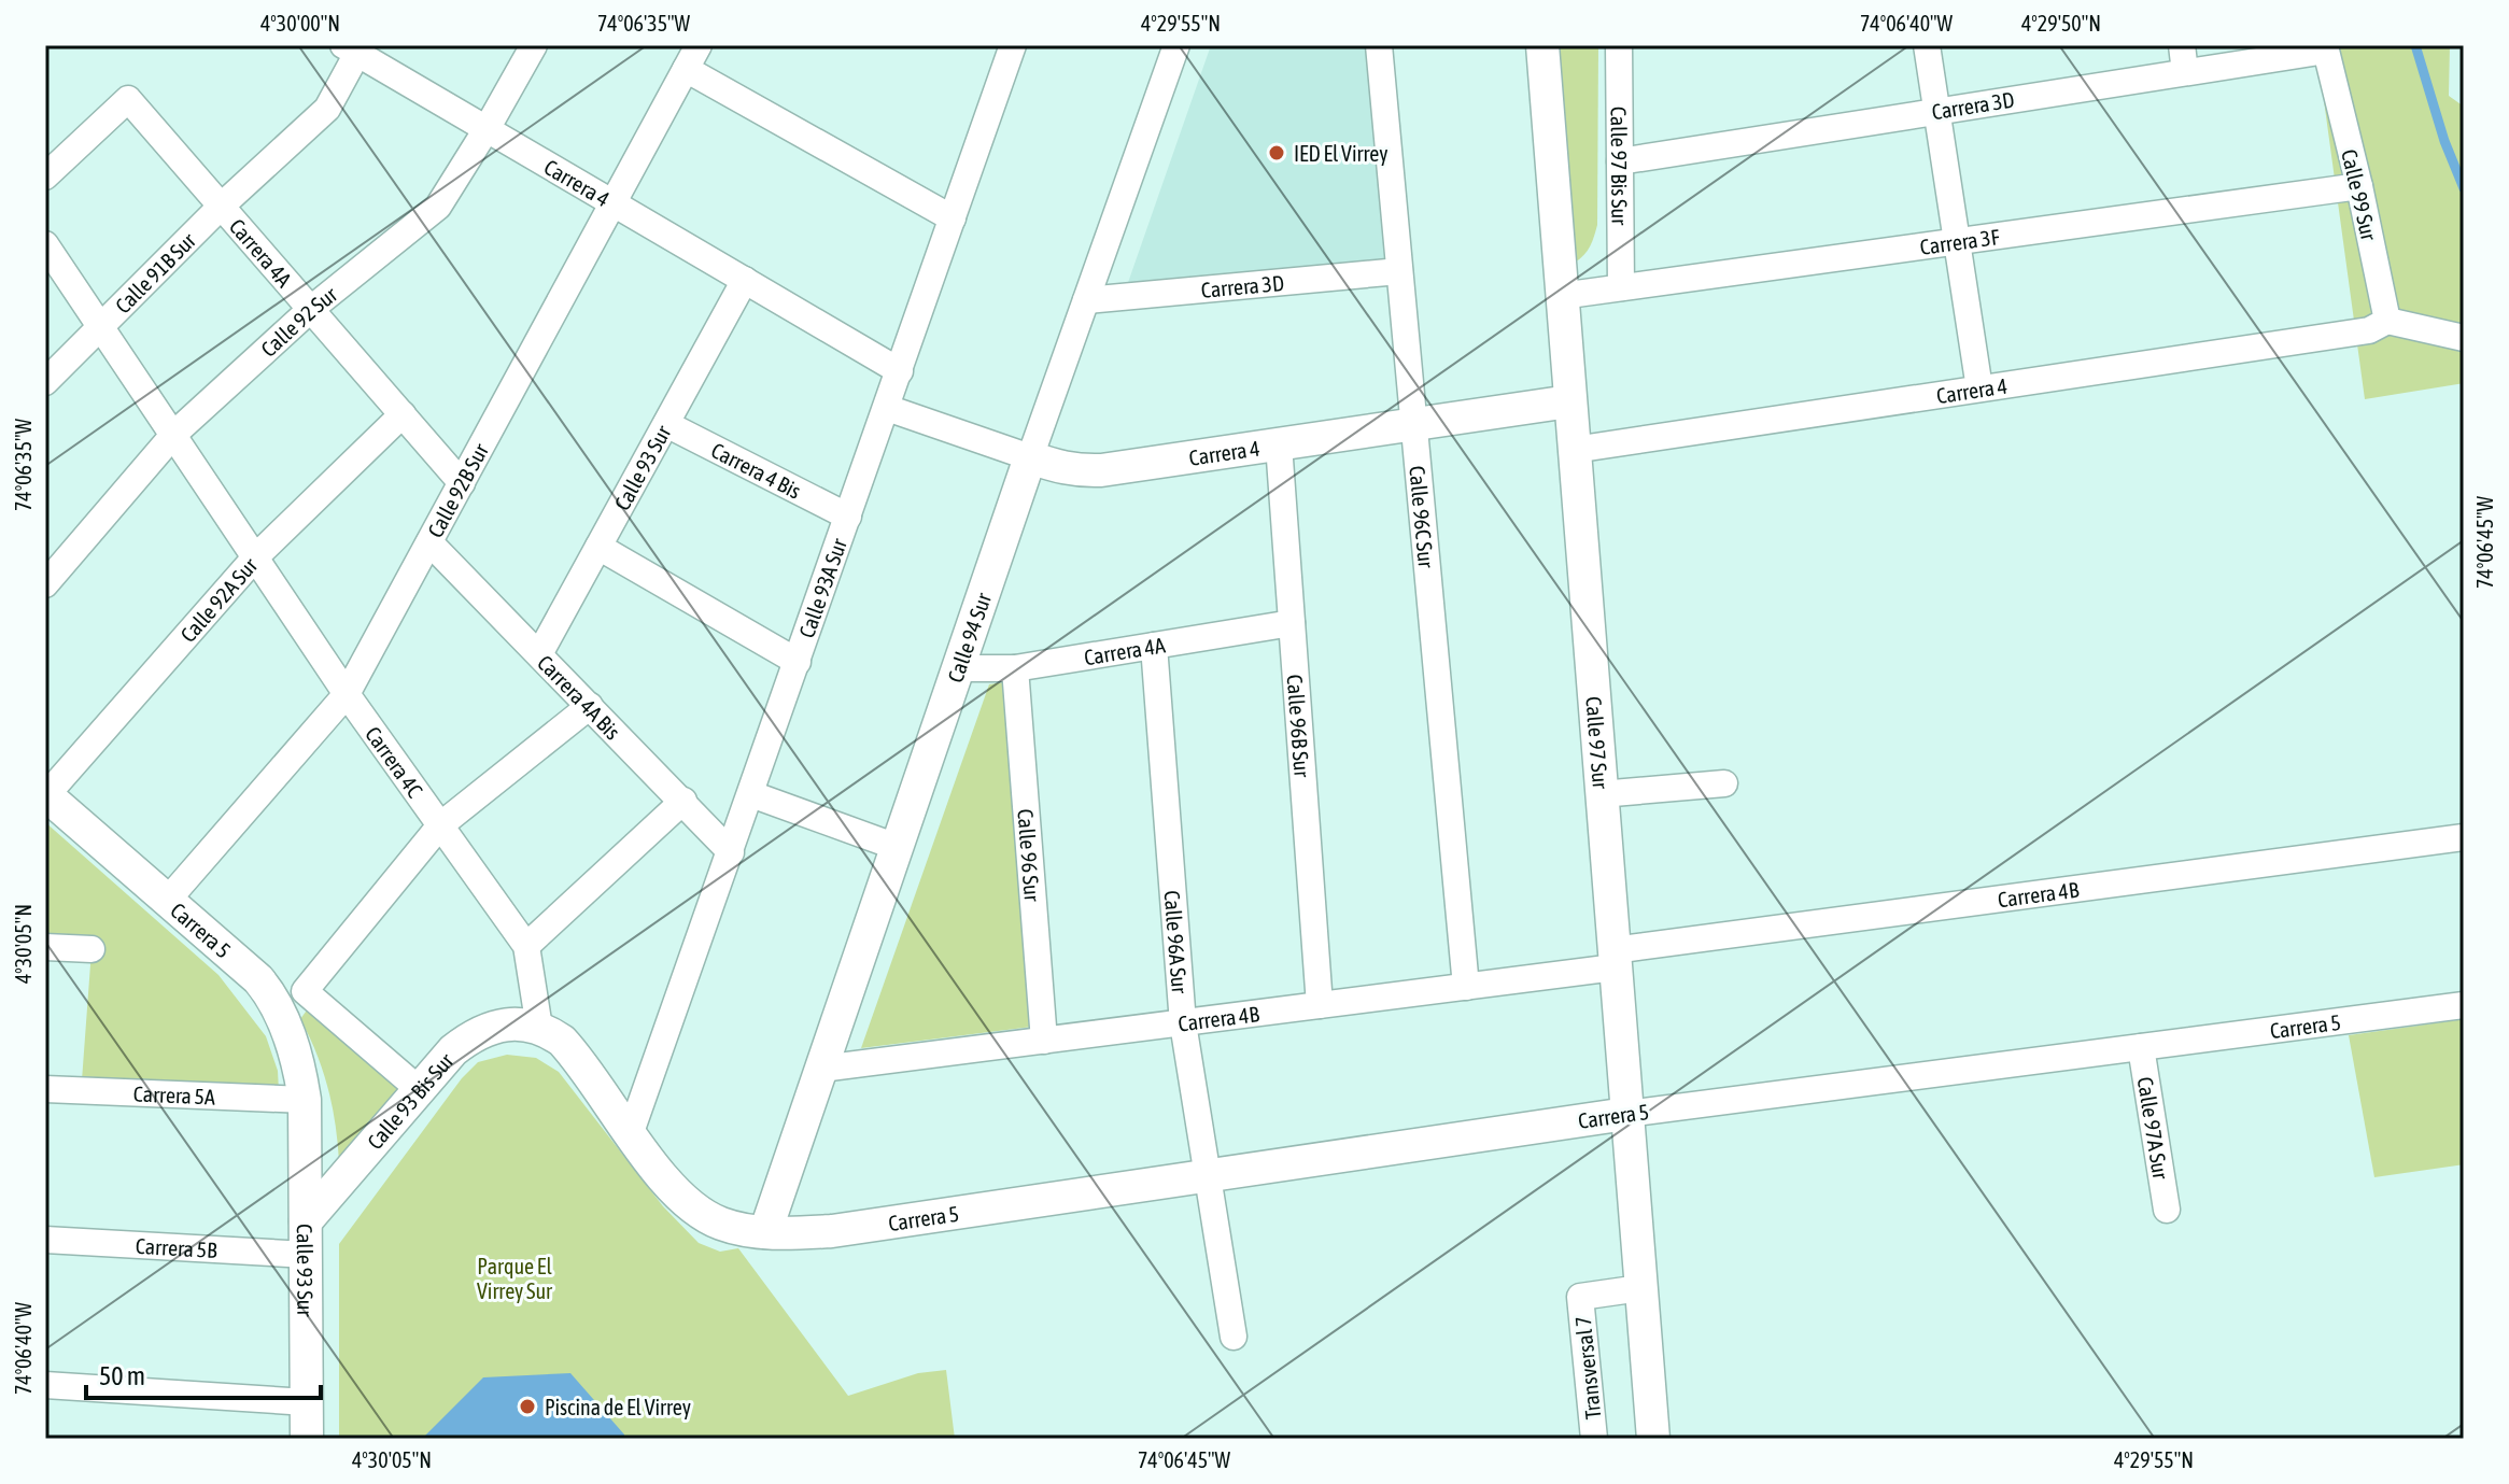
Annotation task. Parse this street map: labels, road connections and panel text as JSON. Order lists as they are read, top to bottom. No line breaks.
{"streets":{"street":["Carrera 3D","Calle 97 Bis Sur","Carrera 4","Calle 99 Sur","Carrera 3F","Carrera 4A","Calle 91B Sur","Calle 92 Sur","Calle 93 Sur","Carrera 4 Bis","Calle 92B Sur","Calle 96C Sur","Calle 93A Sur","Calle 92A Sur","Calle 94 Sur","Carrera 4A Bis","Calle 96B Sur","Calle 97 Sur","Carrera 4C","Calle 96 Sur","Carrera 4B","Carrera 5","Calle 96A Sur","Carrera 5A","Calle 93 Bis Sur","Calle 97A Sur","Carrera 5B","Transversal 7"]},"crossings":[["Carrera 3D","Calle 97 Bis Sur"],["Carrera 3D","Calle 99 Sur"],["Carrera 3D","Calle 96C Sur"],["Carrera 3D","Calle 94 Sur"],["Calle 97 Bis Sur","Carrera 3F"],["Carrera 4","Calle 99 Sur"],["Carrera 4","Calle 91B Sur"],["Carrera 4","Calle 92 Sur"],["Carrera 4","Calle 93 Sur"],["Carrera 4","Calle 92B Sur"],["Carrera 4","Calle 96C Sur"],["Carrera 4","Calle 93A Sur"],["Carrera 4","Calle 94 Sur"],["Carrera 4","Calle 96B Sur"],["Carrera 4","Calle 97 Sur"],["Calle 99 Sur","Carrera 3F"],["Carrera 3F","Calle 97 Sur"],["Carrera 4A","Calle 91B Sur"],["Carrera 4A","Calle 92 Sur"],["Carrera 4A","Calle 92B Sur"],["Carrera 4A","Calle 92A Sur"],["Carrera 4A","Calle 94 Sur"],["Carrera 4A","Calle 96B Sur"],["Carrera 4A","Calle 96 Sur"],["Carrera 4A","Calle 96A Sur"],["Calle 91B Sur","Carrera 4C"],["Calle 92 Sur","Carrera 4C"],["Calle 93 Sur","Carrera 4 Bis"],["Calle 93 Sur","Carrera 4A Bis"],["Calle 93 Sur","Carrera 5"],["Calle 93 Sur","Carrera 5A"],["Calle 93 Sur","Calle 93 Bis Sur"],["Calle 93 Sur","Carrera 5B"],["Carrera 4 Bis","Calle 93A Sur"],["Calle 92B Sur","Carrera 4A Bis"],["Calle 92B Sur","Carrera 4C"],["Calle 92B Sur","Carrera 5"],["Calle 96C Sur","Carrera 4B"],["Calle 93A Sur","Carrera 4A Bis"],["Calle 92A Sur","Carrera 4C"],["Calle 92A Sur","Carrera 5"],["Calle 94 Sur","Carrera 4B"],["Calle 94 Sur","Carrera 5"],["Calle 96B Sur","Carrera 4B"],["Calle 97 Sur","Carrera 4B"],["Calle 97 Sur","Carrera 5"],["Calle 97 Sur","Transversal 7"],["Carrera 4C","Calle 93 Bis Sur"],["Calle 96 Sur","Carrera 4B"],["Carrera 4B","Calle 96A Sur"],["Carrera 5","Calle 96A Sur"],["Carrera 5","Carrera 5A"],["Carrera 5","Calle 97A Sur"]],"parks":["Parque El Virrey Sur"],"places":["IED El Virrey","Piscina de El Virrey"],"scale_bar":"50 m","coordinates":["4°30'00\"N","74°06'35\"W","4°29'55\"N","74°06'40\"W","4°29'50\"N","74°06'45\"W","4°30'05\"N"]}
